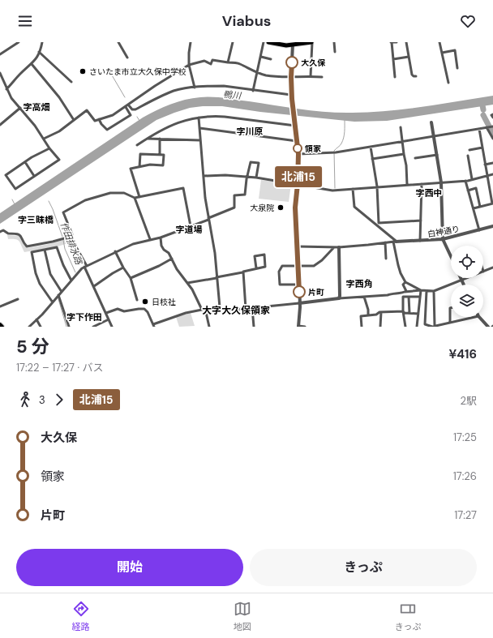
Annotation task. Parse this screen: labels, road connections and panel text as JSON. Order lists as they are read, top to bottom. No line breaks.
{"streets":{"street":["白神通り"]},"districts":["字高畑","字川原","字西中","字三眛橋","字道場","字西角","大字大久保領家","字下作田"],"water":["鴨川","作田排水路"],"places":["大久保","さいたま市立大久保中学校","領家","大泉院","片町","日枝社"],"lines":["bus line 北浦15"],"page":{"header":"Viabus","on_map":"北浦15","heading":["5 分","17:22 – 17:27 · バス","¥416"],"legs":["3","北浦15","2駅"],"list":[{"name":"大久保","value":"17:25"},{"name":"領家","value":"17:26"},{"name":"片町","value":"17:27"}],"buttons":["開始","きっぷ"],"tabs":["経路","地図","きっぷ"]}}
